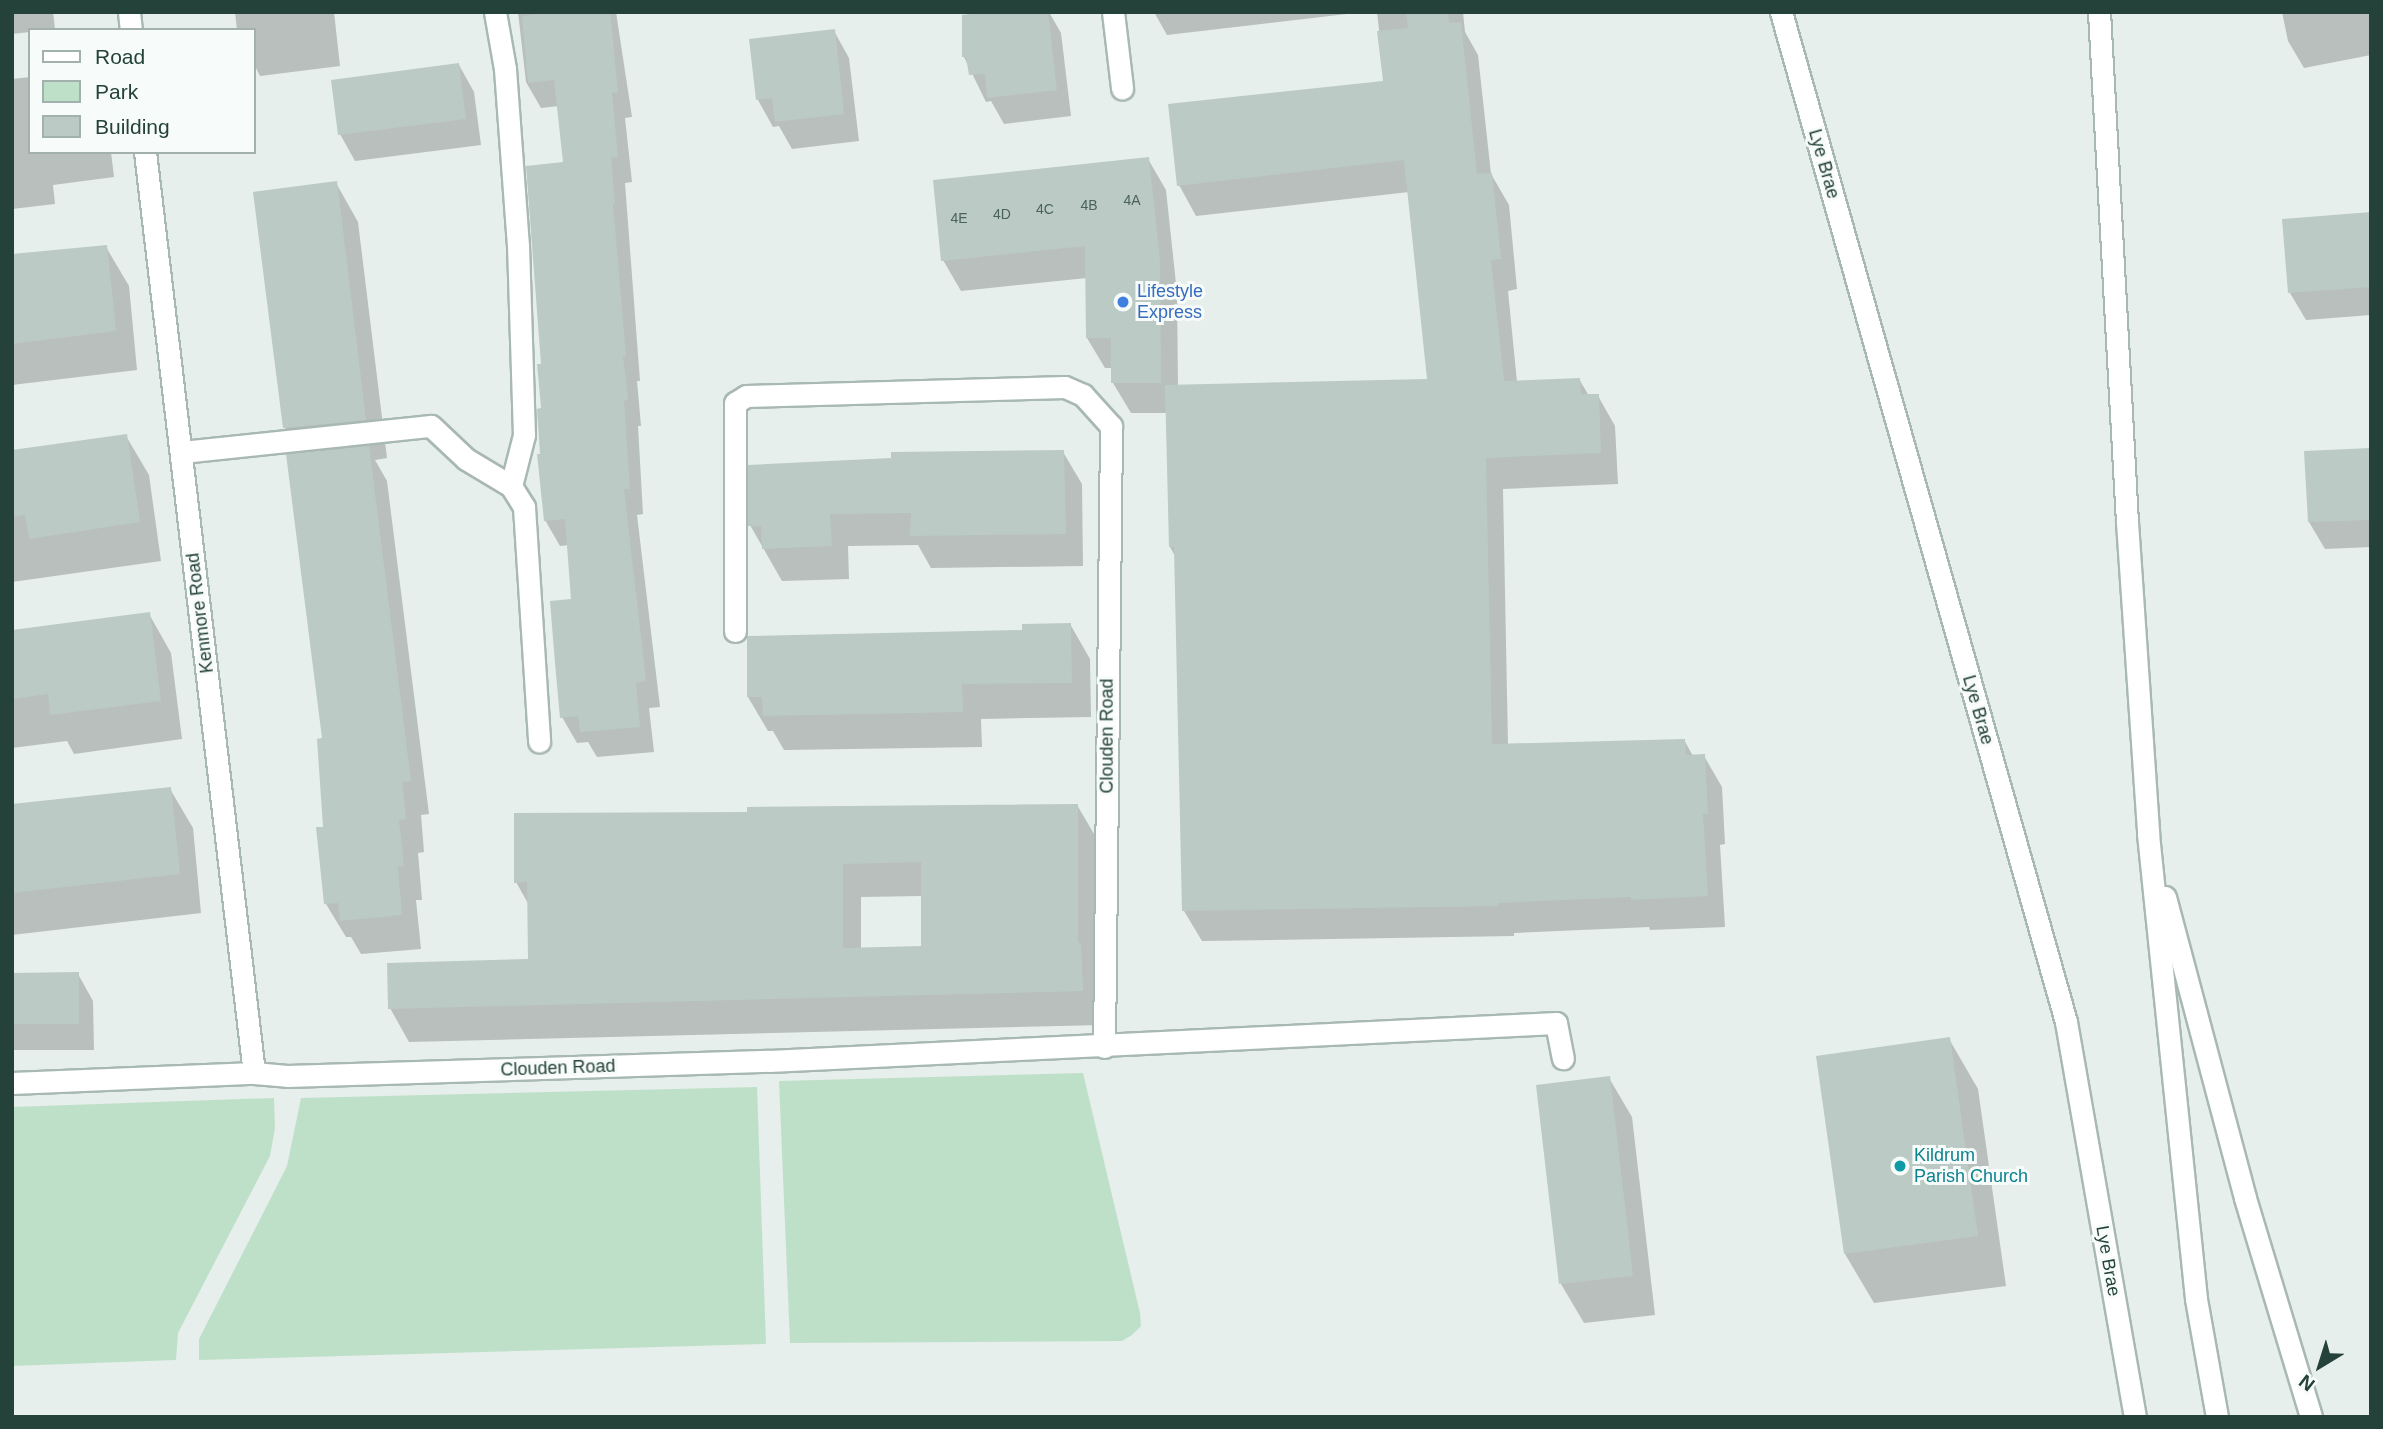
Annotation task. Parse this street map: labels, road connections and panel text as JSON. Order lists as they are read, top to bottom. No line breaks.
{"streets":{"main road":["Lye Brae","Kenmore Road","Clouden Road"]},"crossings":[["Kenmore Road","Clouden Road"]],"places":["Lifestyle Express","Kildrum Parish Church"],"house_numbers":["4A","4B","4C","4D","4E"],"legend":["Road","Park","Building"],"north":"bottom left"}
